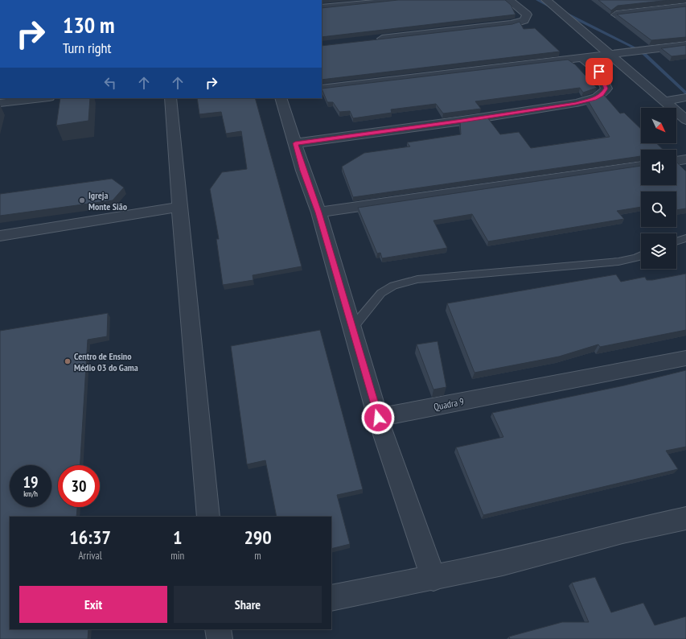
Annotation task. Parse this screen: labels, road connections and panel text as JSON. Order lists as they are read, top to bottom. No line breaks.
{"streets":{"street":["Quadra 9"]},"places":["Igreja Monte Sião","Centro de Ensino Médio 03 do Gama"],"north":"bottom right","page":{"turn":["130 m","Turn right"],"speed":"19 km/h","limit":"30","eta":["16:37","Arrival","1","min","290","m"],"buttons":["Exit","Share"]}}
